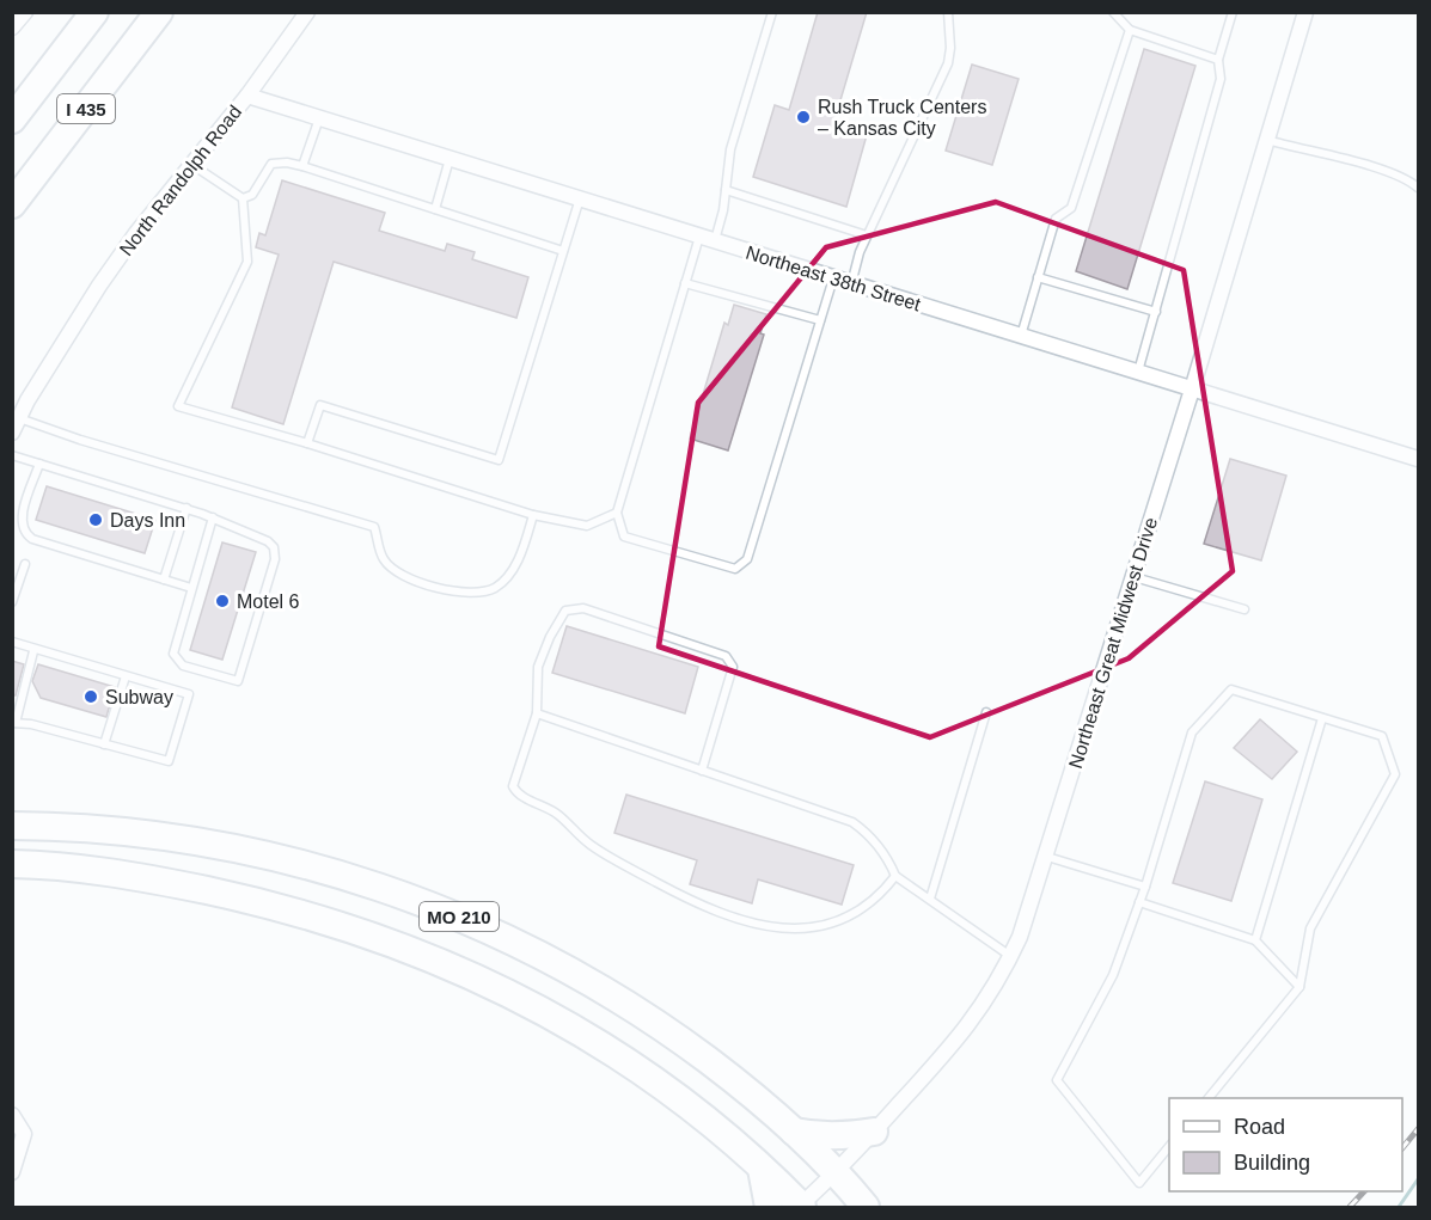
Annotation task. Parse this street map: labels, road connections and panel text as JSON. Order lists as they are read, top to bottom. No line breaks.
{"streets":{"highway":["I 435","MO 210"],"street":["North Randolph Road","Northeast 38th Street","Northeast Great Midwest Drive"]},"crossings":[["North Randolph Road","Northeast 38th Street"],["Northeast 38th Street","Northeast Great Midwest Drive"],["Northeast Great Midwest Drive","MO 210"]],"places":["Rush Truck Centers – Kansas City","Days Inn","Motel 6","Subway"],"legend":["Road","Building"]}
